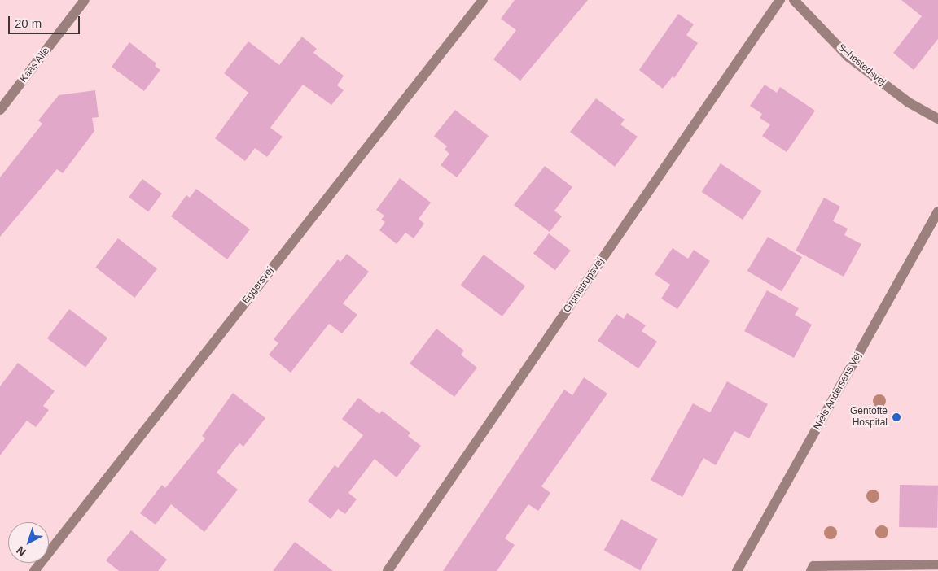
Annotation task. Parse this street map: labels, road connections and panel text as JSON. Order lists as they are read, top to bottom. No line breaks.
{"streets":{"street":["Kaas Alle","Sehestedsvej","Eggersvej","Grumstrupsvej","Niels Andersens Vej"]},"places":["Gentofte Hospital"],"scale_bar":"20 m","north":"bottom left"}
